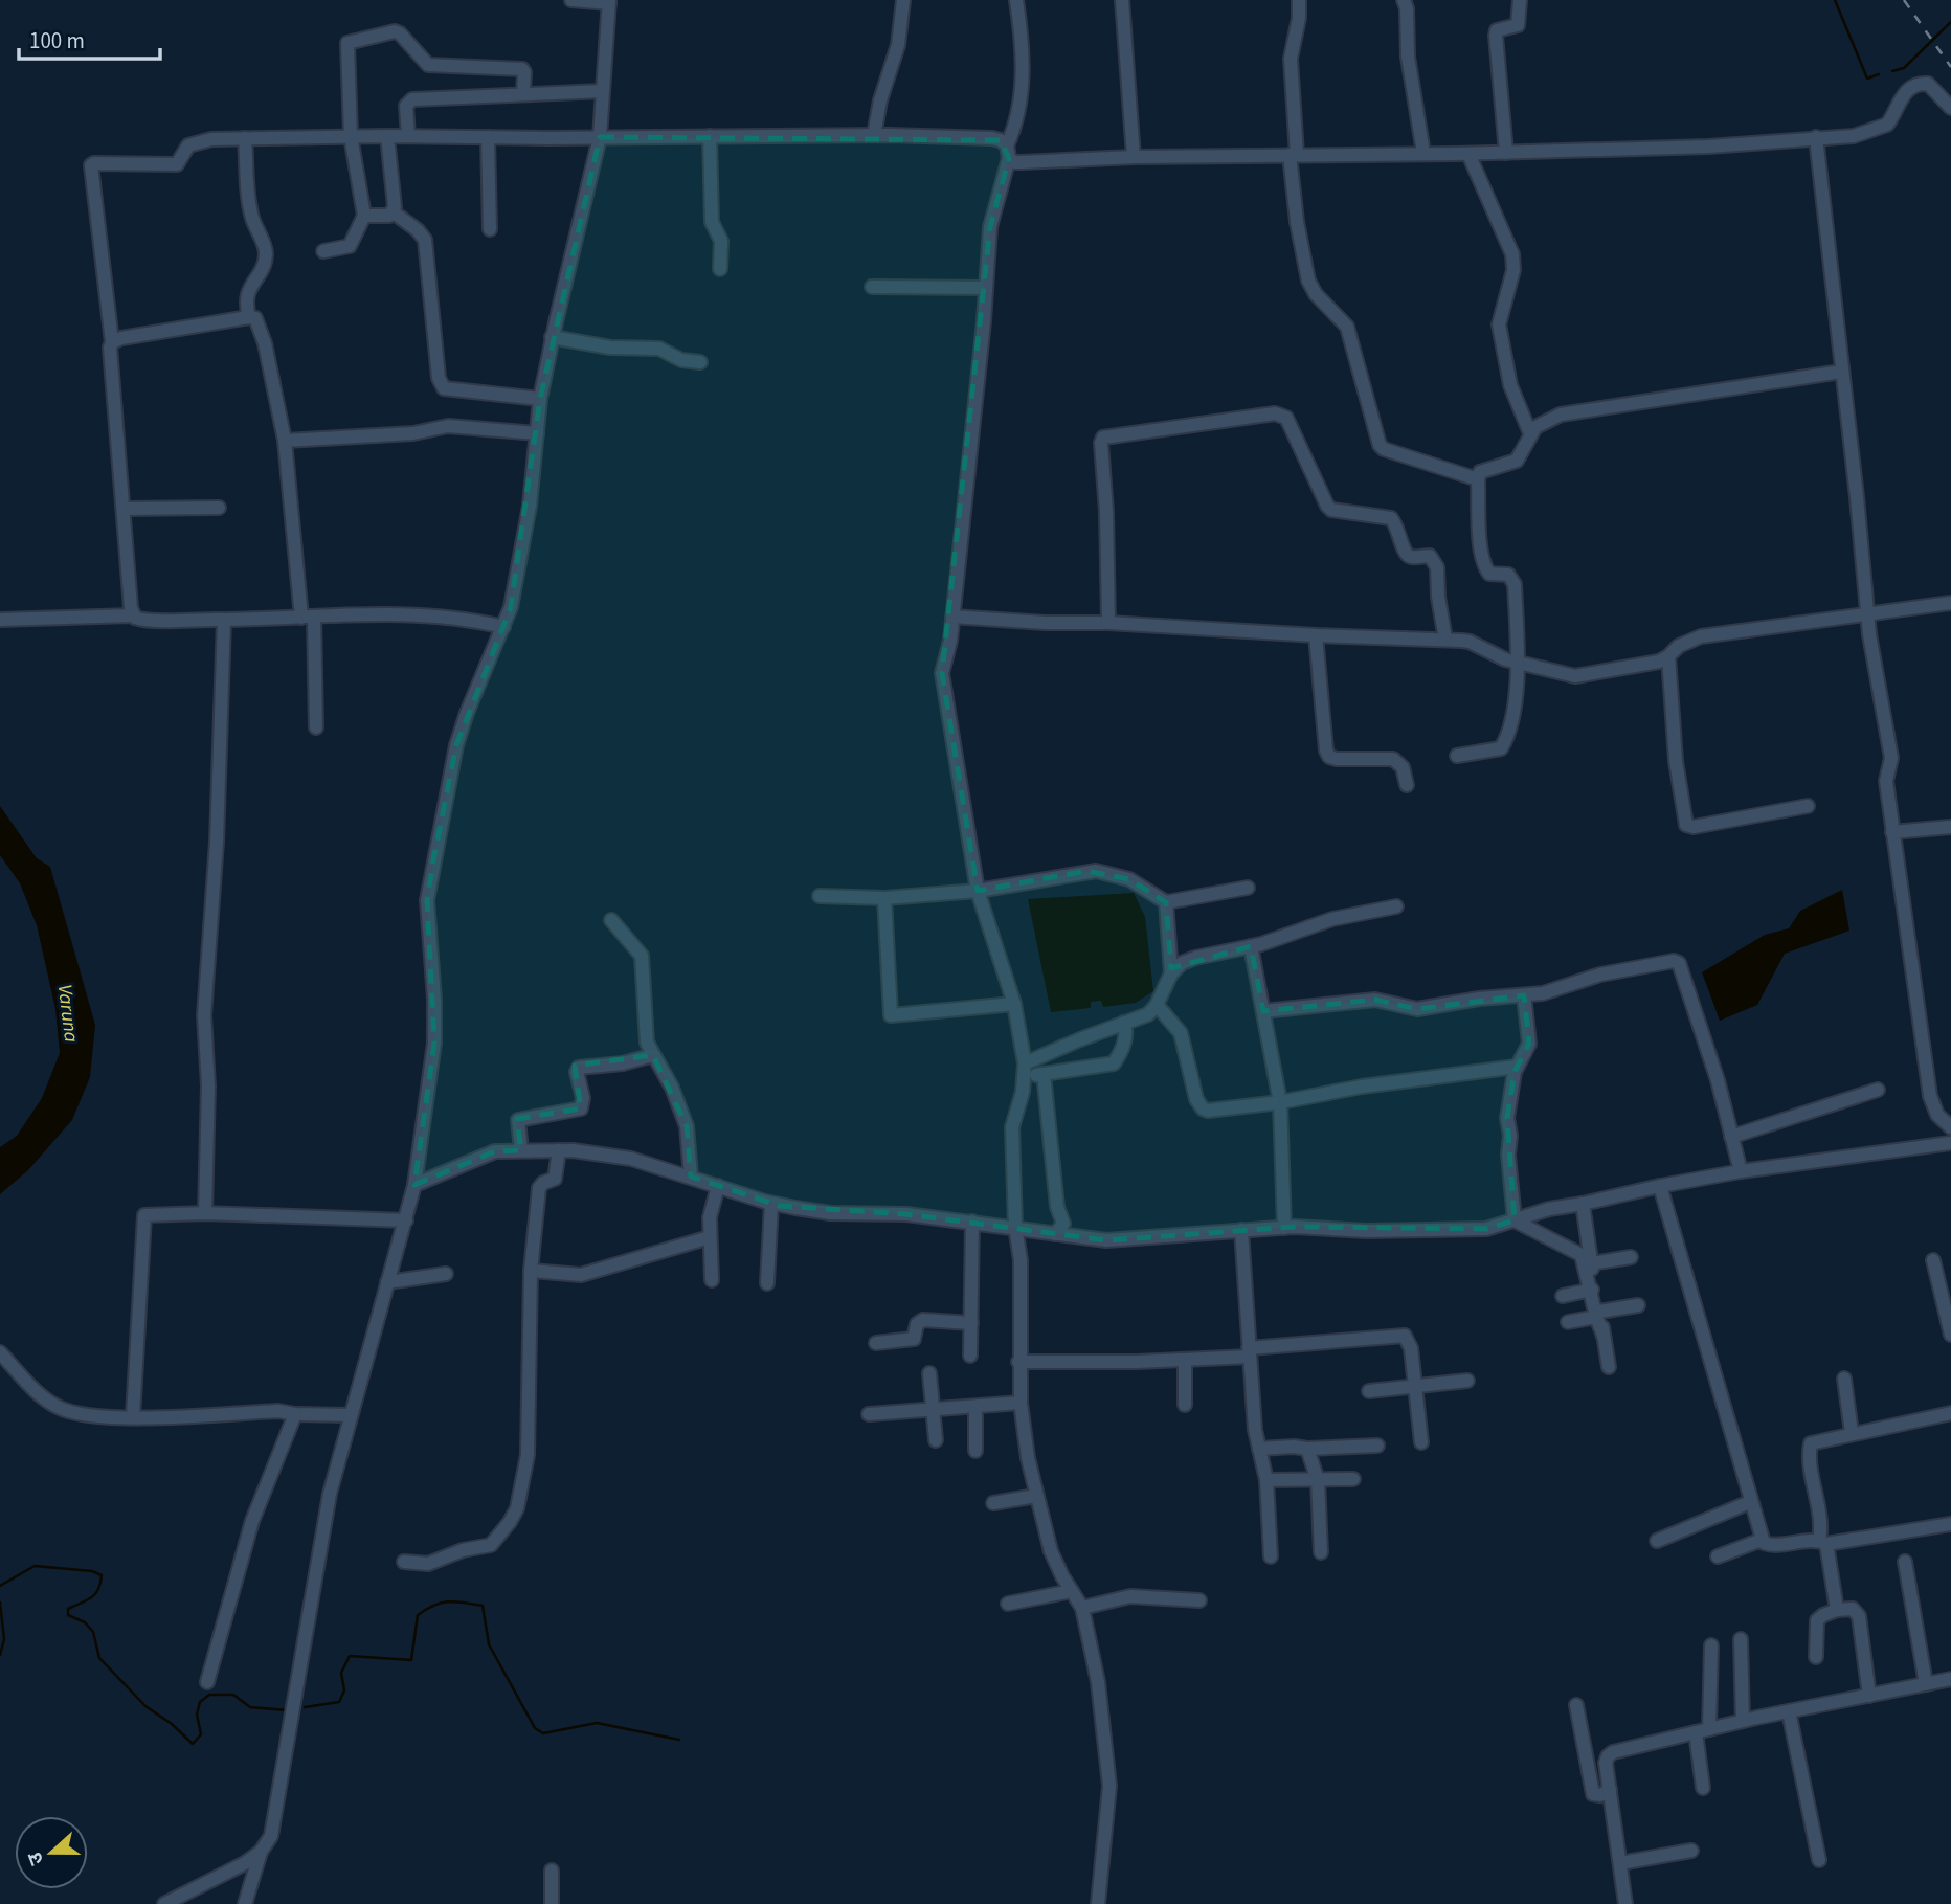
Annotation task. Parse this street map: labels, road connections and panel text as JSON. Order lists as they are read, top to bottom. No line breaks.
{"water":["Varuna"],"scale_bar":"100 m","north":"left"}
